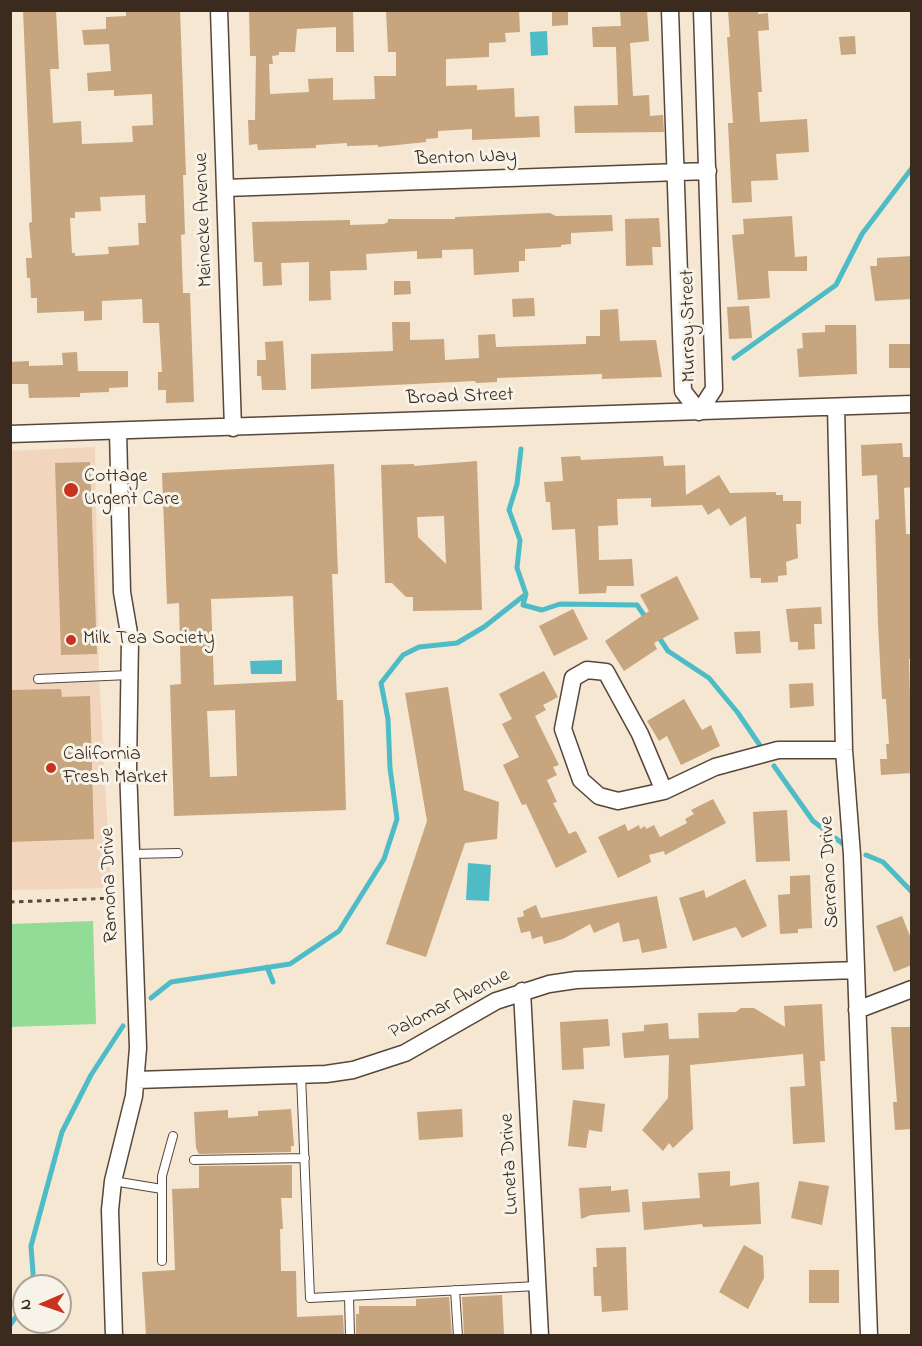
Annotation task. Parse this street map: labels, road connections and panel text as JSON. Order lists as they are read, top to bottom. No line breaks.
{"streets":{"street":["Benton Way","Meinecke Avenue","Murray Street","Broad Street","Serrano Drive","Ramona Drive","Palomar Avenue","Luneta Drive"]},"crossings":[["Benton Way","Meinecke Avenue"],["Benton Way","Murray Street"],["Meinecke Avenue","Broad Street"],["Murray Street","Broad Street"],["Broad Street","Serrano Drive"],["Broad Street","Ramona Drive"],["Serrano Drive","Palomar Avenue"],["Ramona Drive","Palomar Avenue"],["Palomar Avenue","Luneta Drive"]],"places":["Cottage Urgent Care","Milk Tea Society","California Fresh Market"],"north":"left"}
